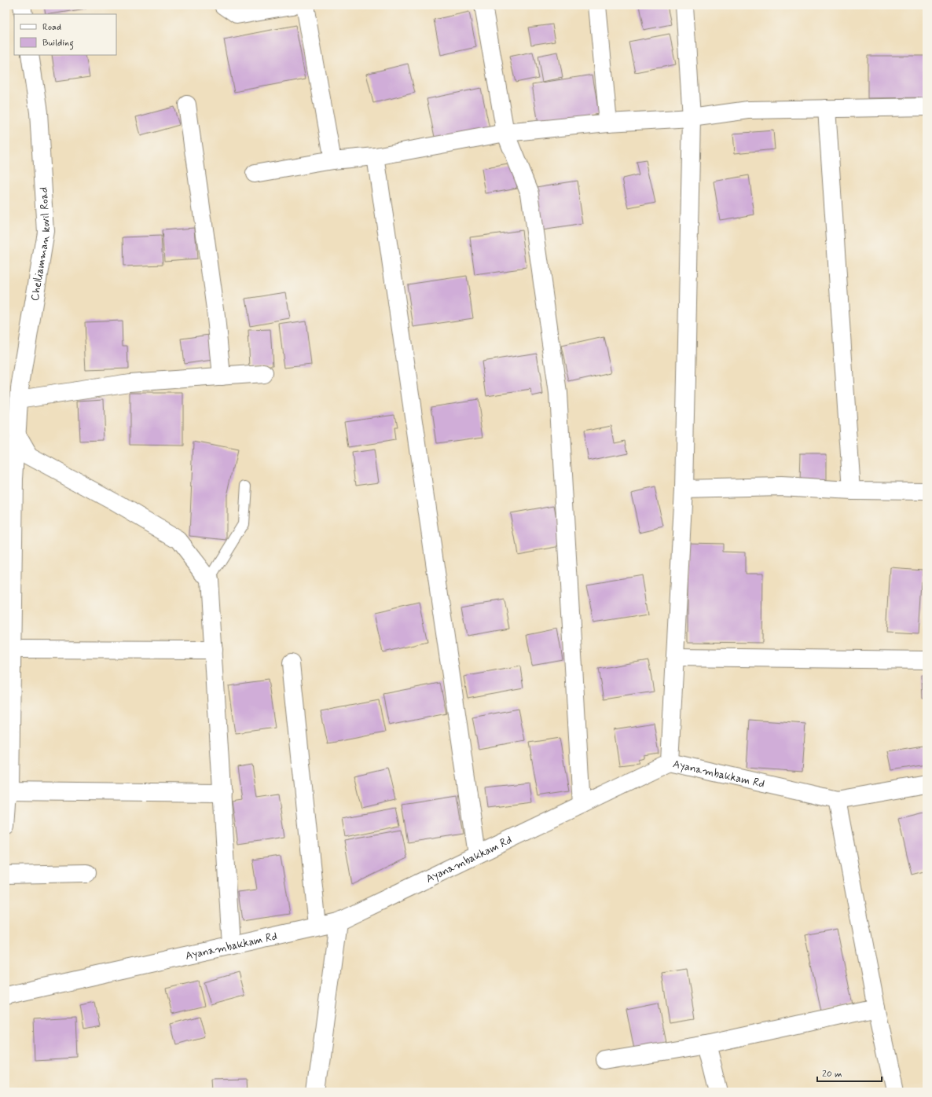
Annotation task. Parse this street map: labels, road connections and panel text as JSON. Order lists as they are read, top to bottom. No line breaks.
{"streets":{"street":["Chelliamman kovil Road","Ayanambakkam Rd"]},"legend":["Road","Building"],"scale_bar":"20 m"}
